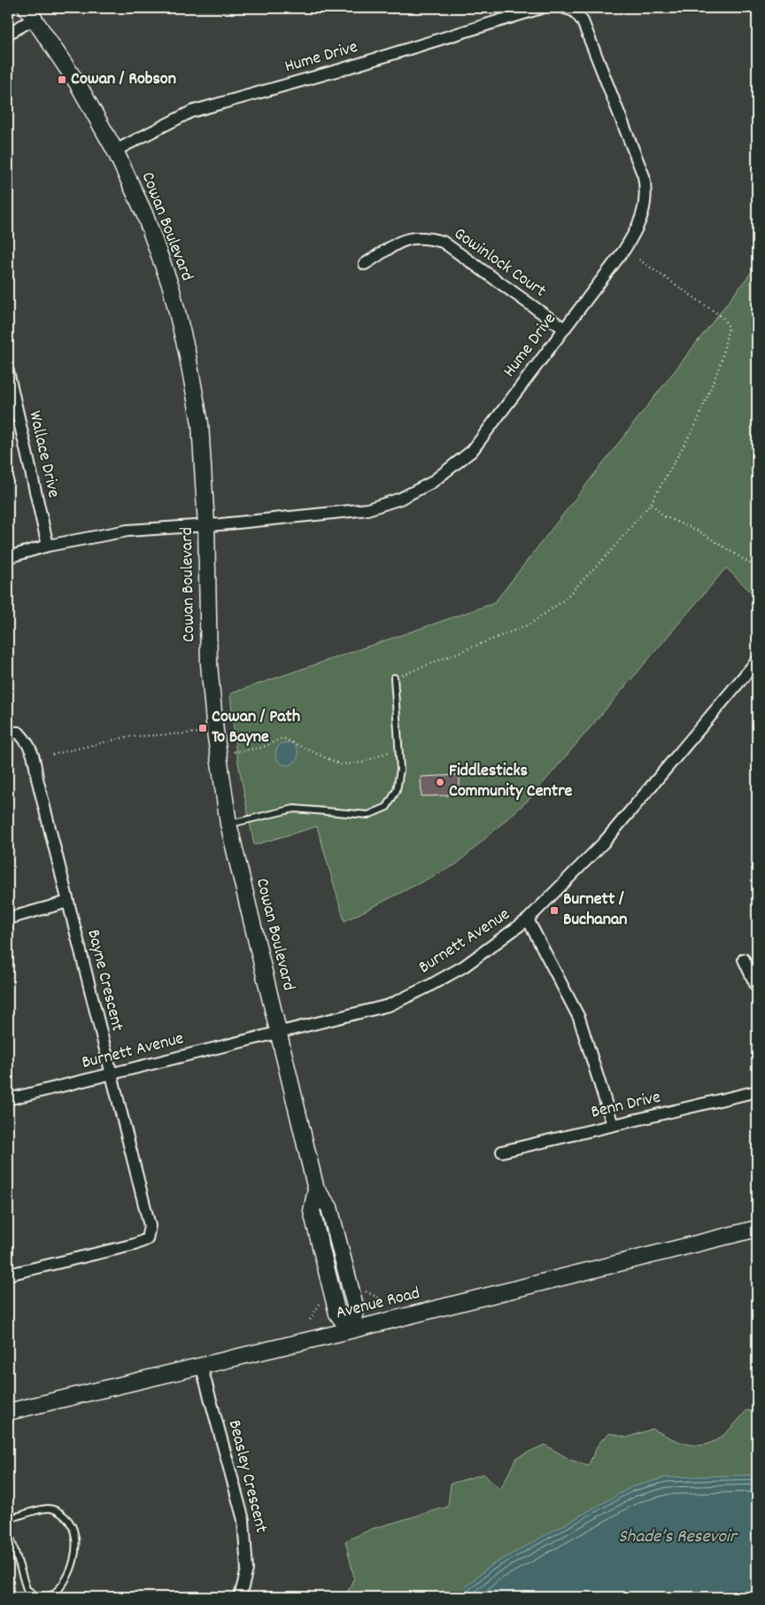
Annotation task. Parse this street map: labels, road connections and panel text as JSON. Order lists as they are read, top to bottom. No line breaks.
{"streets":{"street":["Hume Drive","Cowan Boulevard","Gowinlock Court","Wallace Drive","Burnett Avenue","Bayne Crescent","Benn Drive","Avenue Road","Beasley Crescent"]},"crossings":[["Hume Drive","Cowan Boulevard"],["Hume Drive","Gowinlock Court"],["Cowan Boulevard","Burnett Avenue"],["Cowan Boulevard","Avenue Road"],["Burnett Avenue","Bayne Crescent"],["Avenue Road","Beasley Crescent"]],"water":["Shade’s Resevoir"],"places":{"transit":["Cowan / Robson","Cowan / Path To Bayne","Burnett / Buchanan"],"other":["Fiddlesticks Community Centre"]}}
